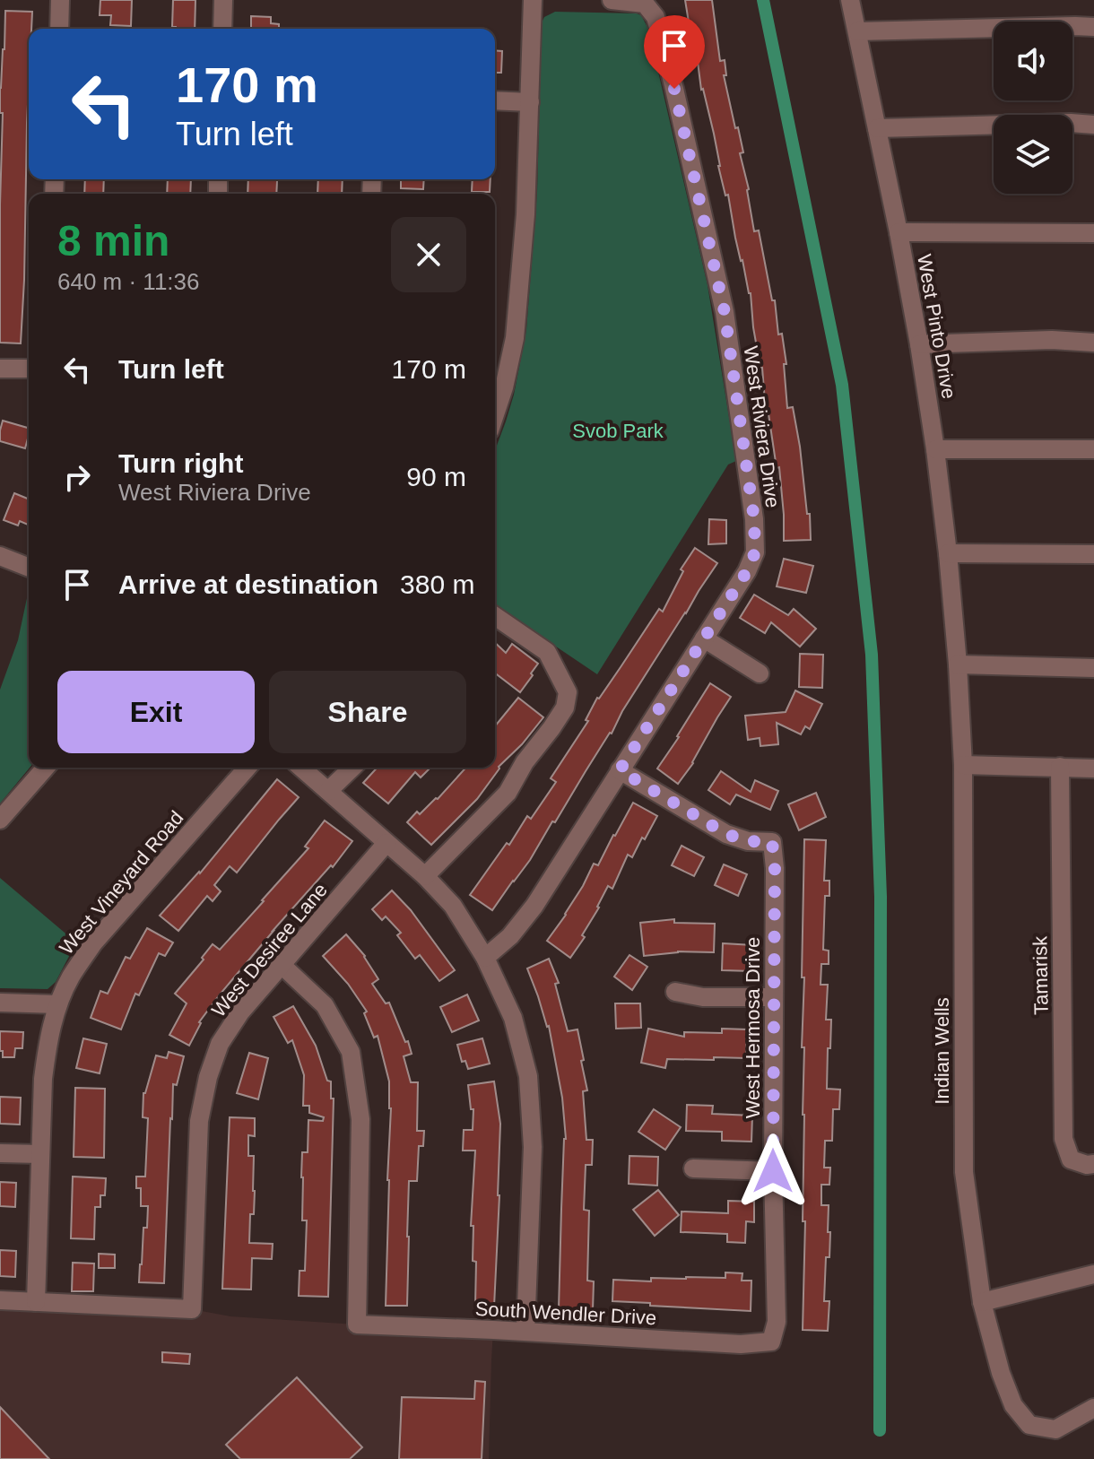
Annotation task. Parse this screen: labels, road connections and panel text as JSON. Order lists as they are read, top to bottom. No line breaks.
{"streets":{"street":["West Pinto Drive","West Riviera Drive","West Vineyard Road","West Desiree Lane","Tamarisk","West Hermosa Drive","Indian Wells","South Wendler Drive"]},"crossings":[["West Pinto Drive","Indian Wells"],["West Riviera Drive","West Hermosa Drive"],["West Vineyard Road","West Desiree Lane"],["West Desiree Lane","South Wendler Drive"],["West Hermosa Drive","South Wendler Drive"]],"parks":["Svob Park"],"page":{"turn":["170 m","Turn left"],"heading":["8 min","640 m · 11:36"],"list":[{"name":"Turn left","value":"170 m"},{"name":"Turn right","note":"West Riviera Drive","value":"90 m"},{"name":"Arrive at destination","value":"380 m"}],"buttons":["Exit","Share"]}}
